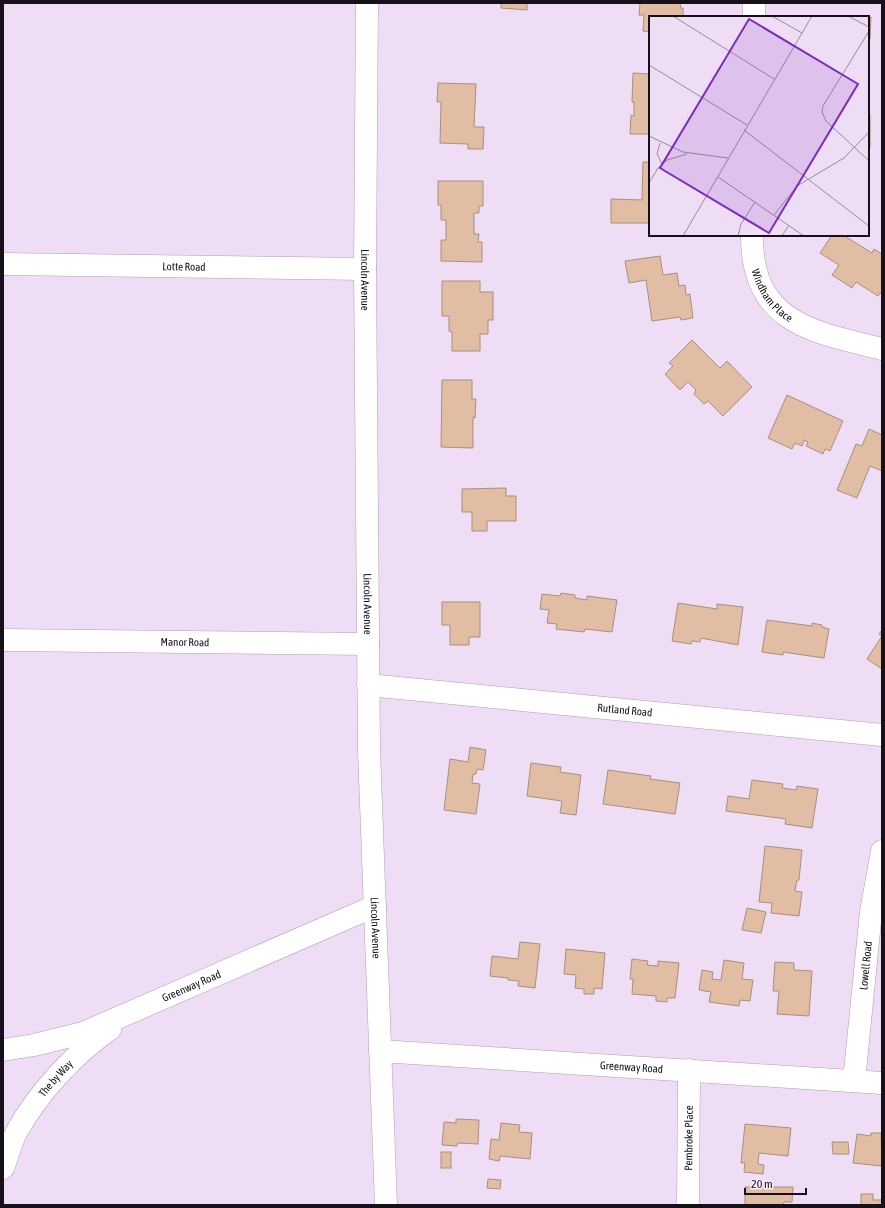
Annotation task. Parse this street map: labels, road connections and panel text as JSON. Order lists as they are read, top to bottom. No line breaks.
{"streets":{"street":["Lotte Road","Lincoln Avenue","Windham Place","Manor Road","Rutland Road","Lowell Road","Greenway Road","The by Way","Pembroke Place"]},"crossings":[["Lotte Road","Lincoln Avenue"],["Lincoln Avenue","Manor Road"],["Lincoln Avenue","Rutland Road"],["Lincoln Avenue","Greenway Road"],["Lowell Road","Greenway Road"],["Greenway Road","The by Way"],["Greenway Road","Pembroke Place"]],"scale_bar":"20 m"}
